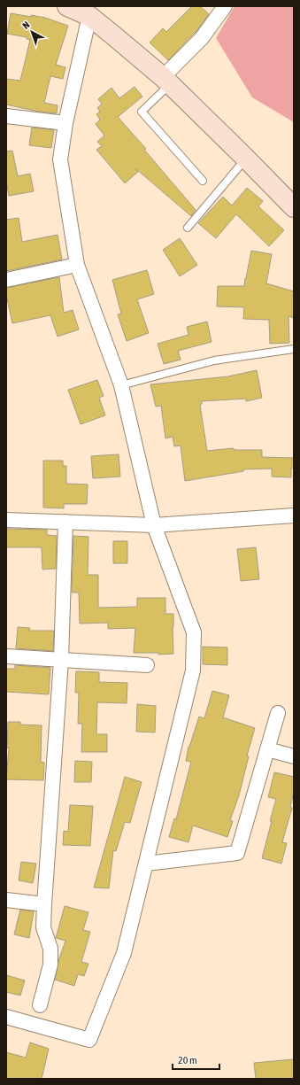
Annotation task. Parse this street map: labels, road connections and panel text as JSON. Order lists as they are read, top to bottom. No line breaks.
{"scale_bar":"20 m","north":"top left"}
